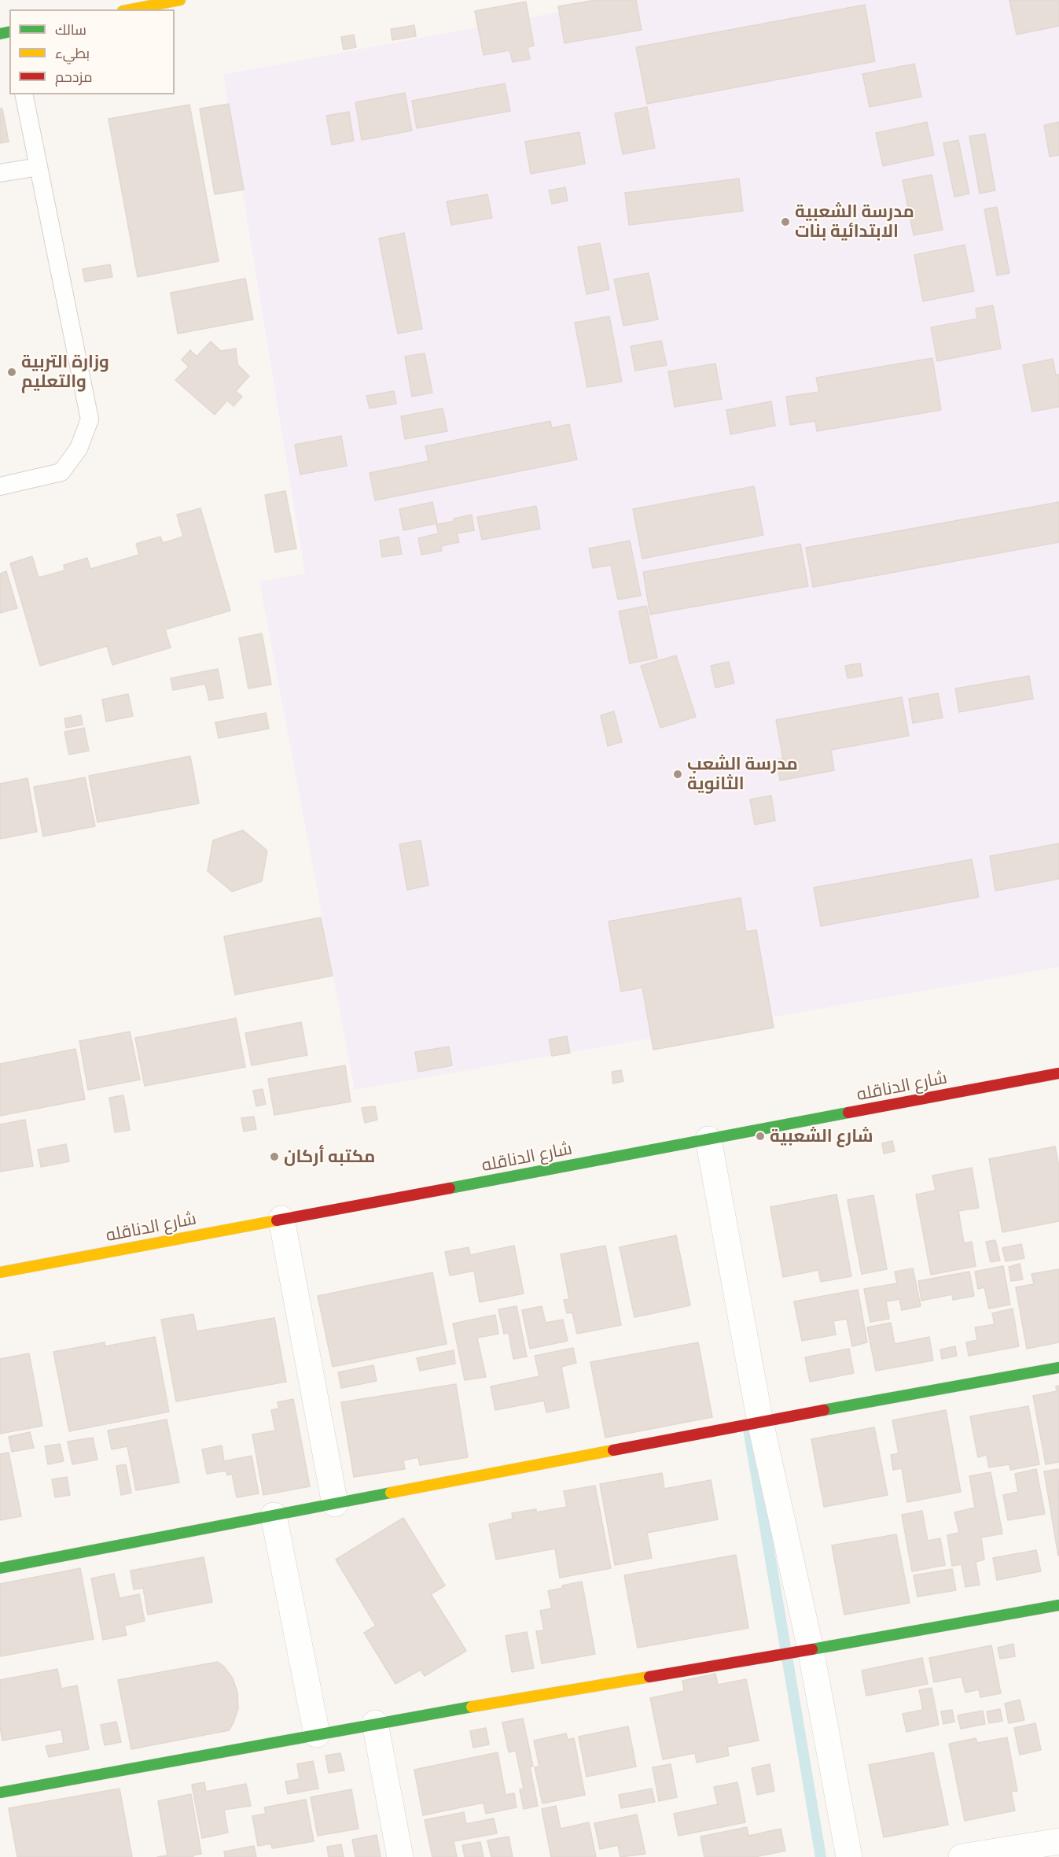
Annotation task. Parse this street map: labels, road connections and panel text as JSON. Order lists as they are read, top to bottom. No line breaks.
{"streets":{"street":["شارع الدناقله"]},"places":["مدرسة الشعبية الابتدائية بنات","وزارة التربية والتعليم","مدرسة الشعب الثانوية","شارع الشعبية","مكتبه أركان"],"legend":["سالك","بطيء","مزدحم"]}
